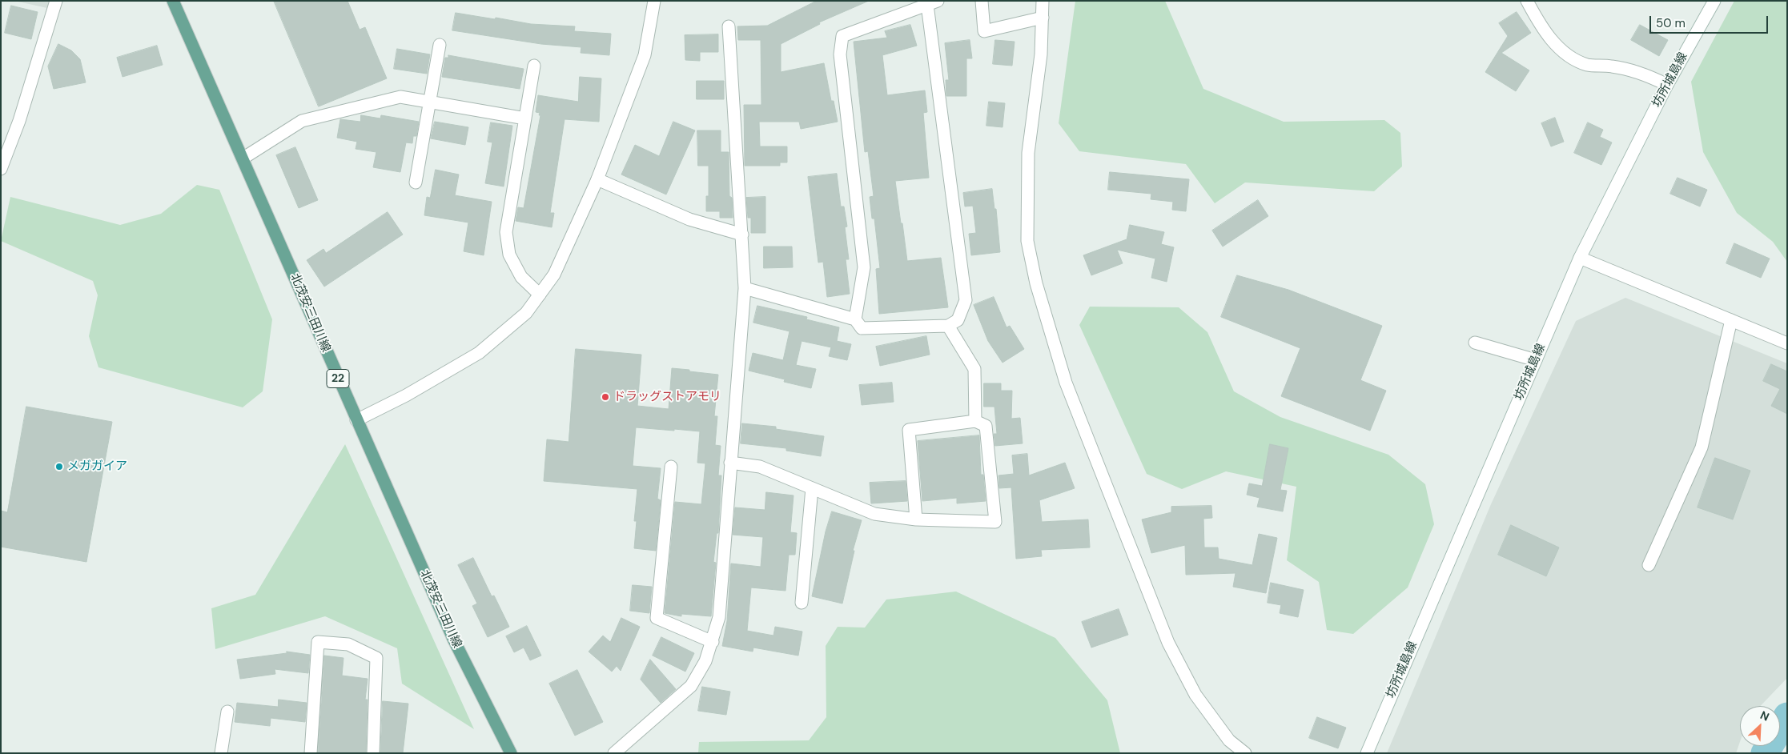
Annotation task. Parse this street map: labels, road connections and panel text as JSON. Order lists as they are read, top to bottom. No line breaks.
{"streets":{"main road":["北茂安三田川線","22"],"street":["坊所城島線"]},"places":["ドラッグストアモリ","メガガイア"],"scale_bar":"50 m","north":"top right"}
